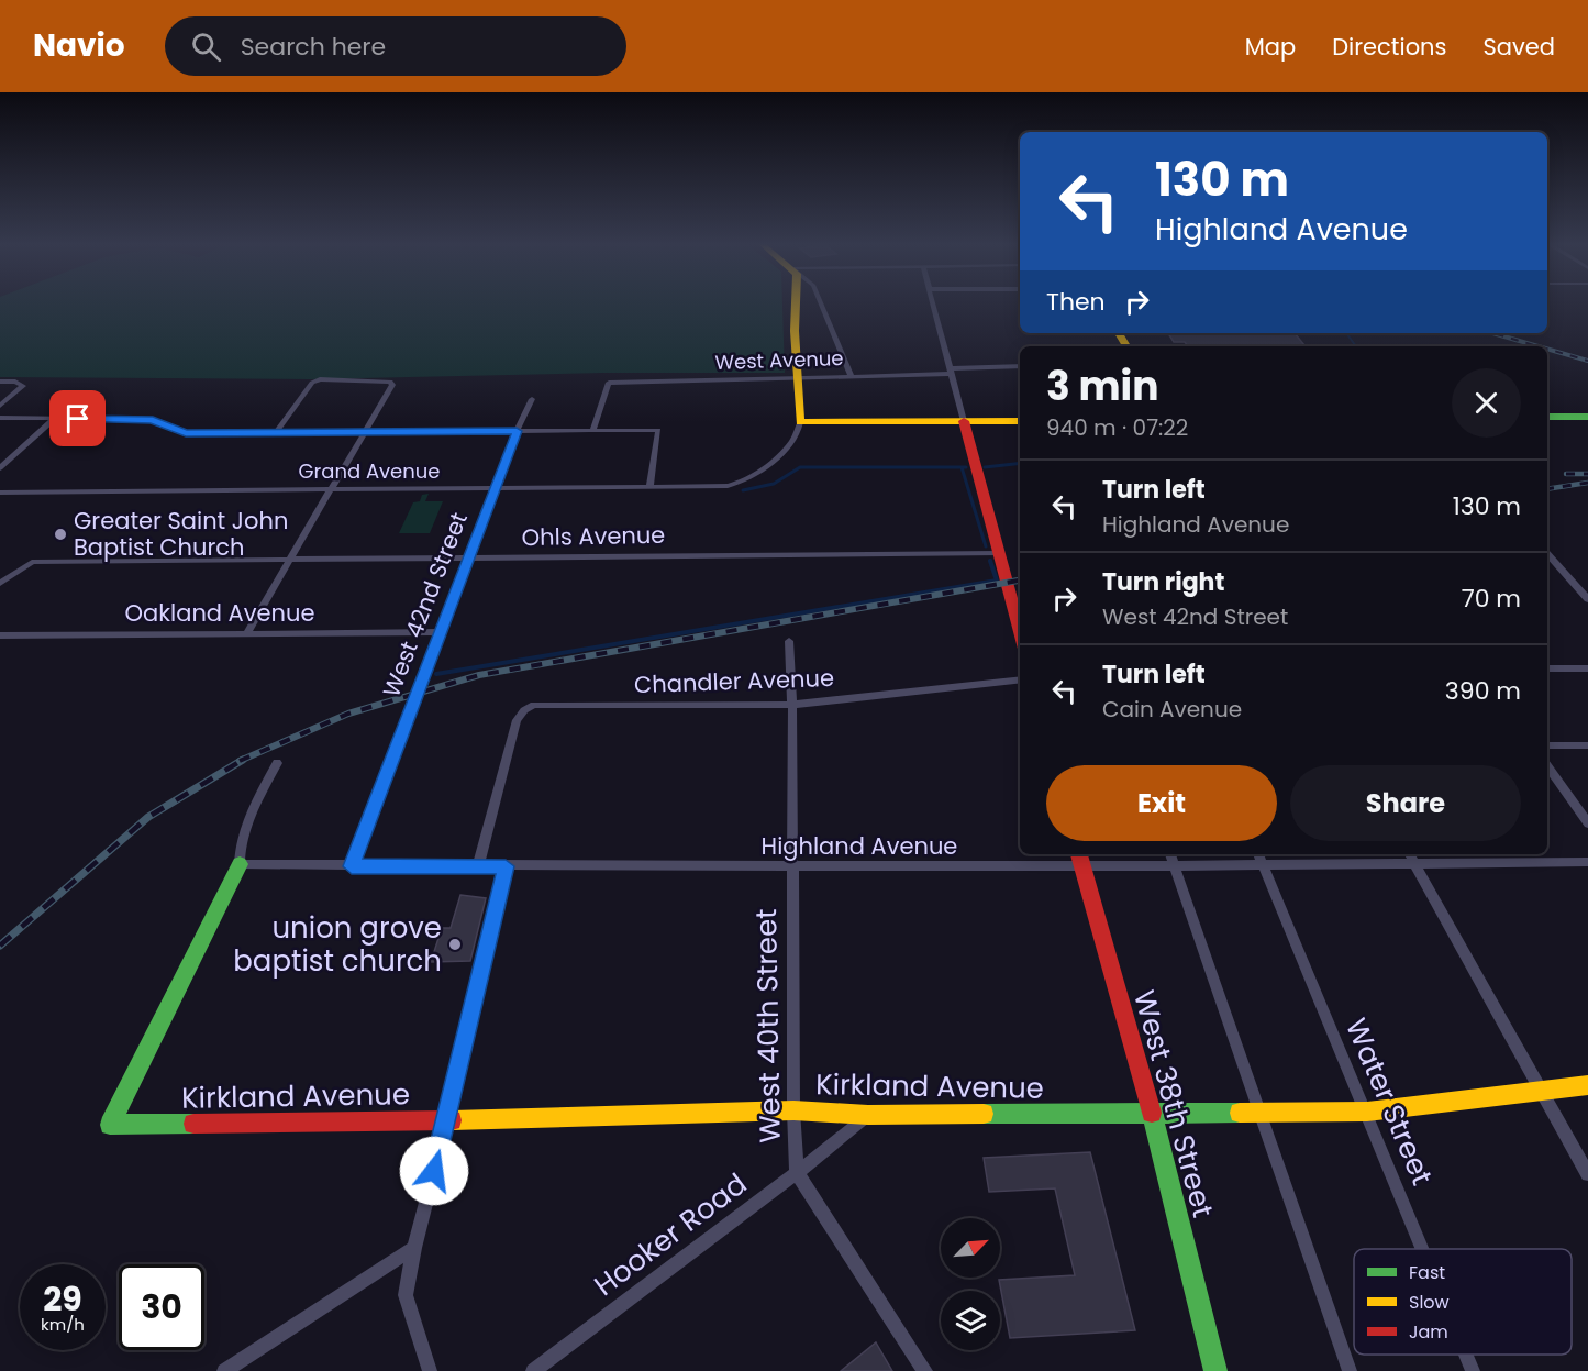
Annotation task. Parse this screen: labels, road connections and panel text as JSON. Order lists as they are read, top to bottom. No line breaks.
{"streets":{"main road":["Kirkland Avenue","West 38th Street"],"street":["West Avenue","Grand Avenue","Ohls Avenue","West 42nd Street","Oakland Avenue","Chandler Avenue","Highland Avenue","West 40th Street","Water Street","Hooker Road"]},"crossings":[["Grand Avenue","West 42nd Street"],["Ohls Avenue","West 42nd Street"],["West 42nd Street","Oakland Avenue"],["West 42nd Street","Highland Avenue"],["Chandler Avenue","Highland Avenue"],["Chandler Avenue","West 40th Street"],["Highland Avenue","West 40th Street"],["Highland Avenue","Kirkland Avenue"],["Highland Avenue","Water Street"],["Highland Avenue","West 38th Street"],["West 40th Street","Kirkland Avenue"],["West 40th Street","Hooker Road"],["Kirkland Avenue","Water Street"],["Kirkland Avenue","West 38th Street"],["Kirkland Avenue","Hooker Road"]],"places":["Greater Saint John Baptist Church","union grove baptist church"],"legend":["Fast","Slow","Jam"],"north":"top right","page":{"header":"Navio","search":"Search here","nav":["Map","Directions","Saved"],"turn":["130 m","Highland Avenue"],"then":"Then","heading":["3 min","940 m · 07:22"],"list":[{"name":"Turn left","note":"Highland Avenue","value":"130 m"},{"name":"Turn right","note":"West 42nd Street","value":"70 m"},{"name":"Turn left","note":"Cain Avenue","value":"390 m"}],"buttons":["Exit","Share"],"speed":"29 km/h","limit":"30"}}
